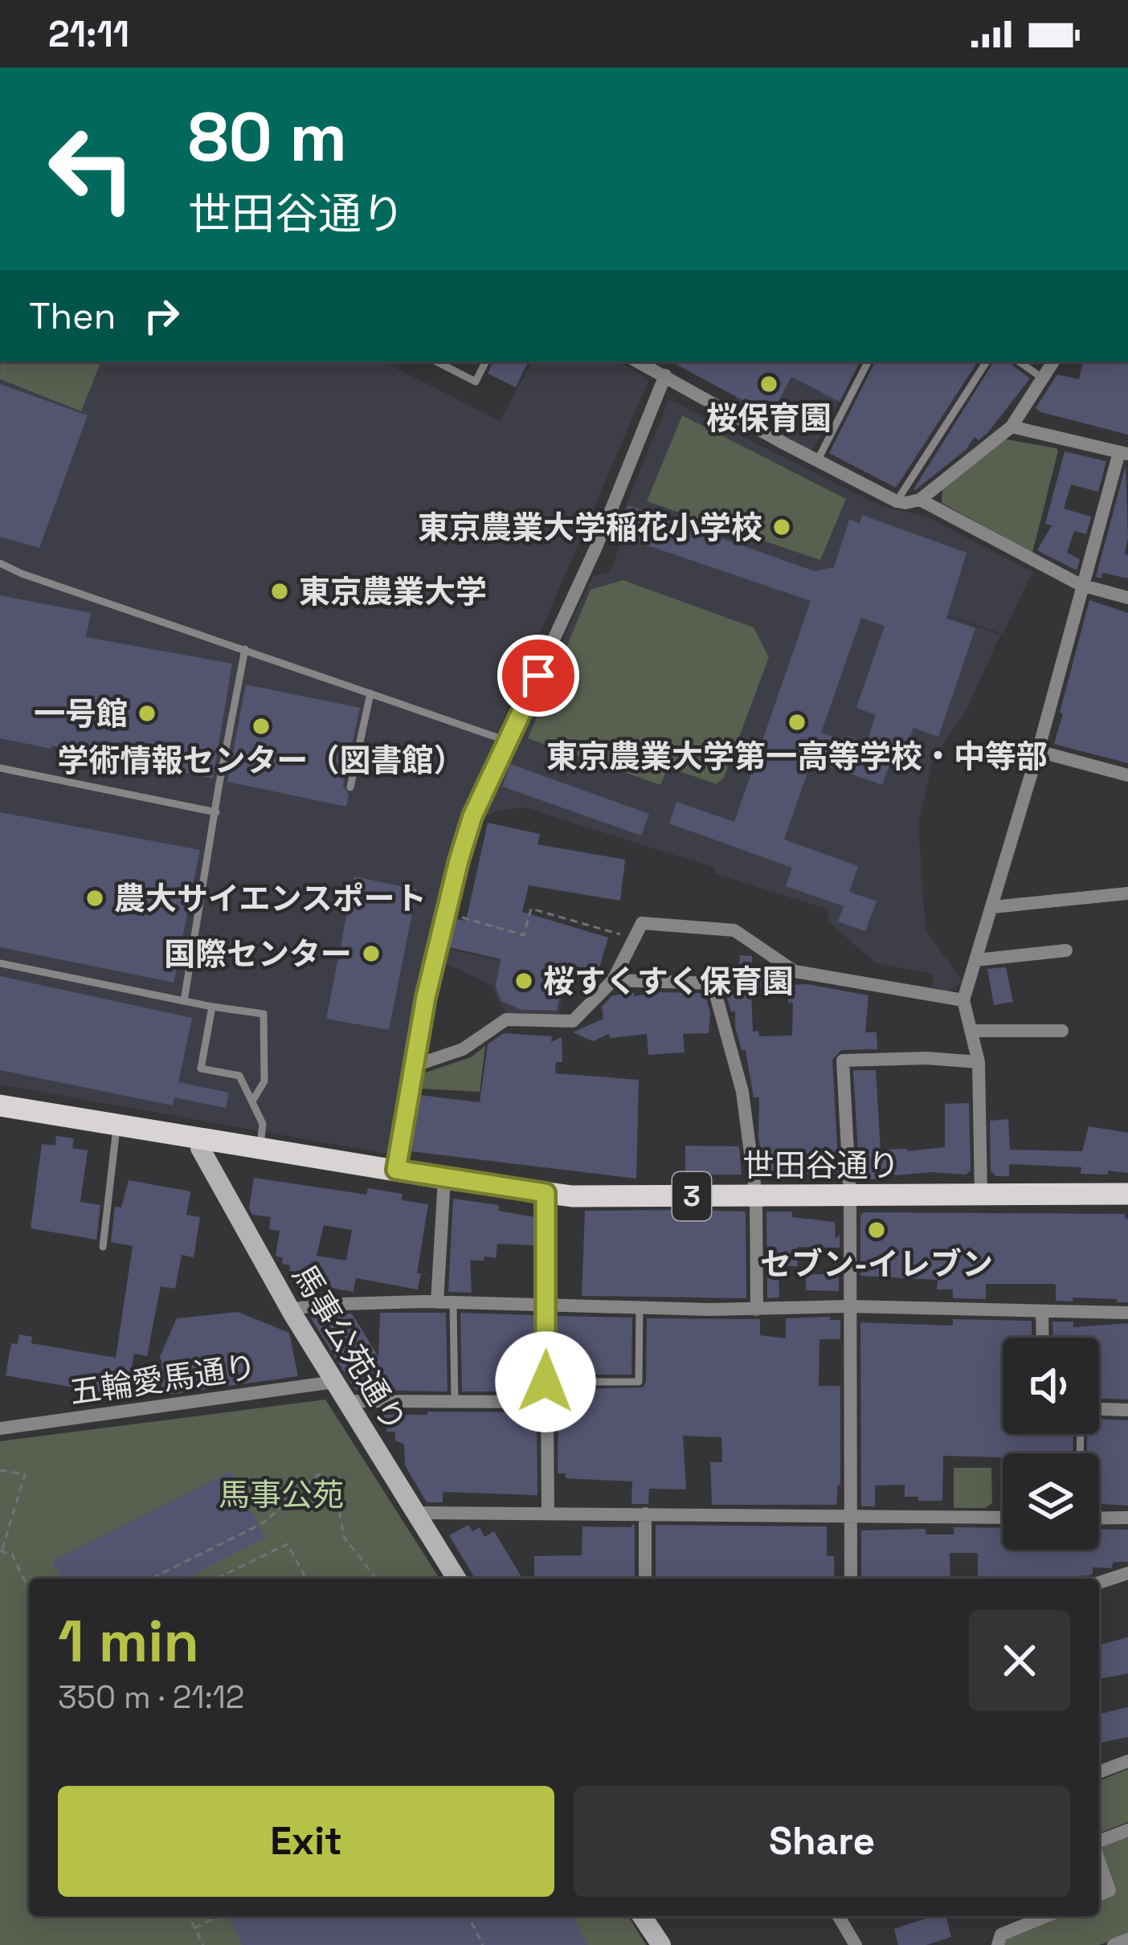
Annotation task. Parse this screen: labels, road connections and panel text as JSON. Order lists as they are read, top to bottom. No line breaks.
{"streets":{"main road":["世田谷通り","3"],"street":["馬事公苑通り","五輪愛馬通り"]},"crossings":[["世田谷通り","馬事公苑通り"],["馬事公苑通り","五輪愛馬通り"]],"parks":["馬事公苑"],"places":["桜保育園","東京農業大学稲花小学校","東京農業大学","一号館","東京農業大学第一高等学校・中等部","学術情報センター（図書館）","農大サイエンスポート","国際センター","桜すくすく保育園","セブン-イレブン"],"page":{"status":"21:11","turn":["80 m","世田谷通り"],"then":"Then","heading":["1 min","350 m · 21:12"],"buttons":["Exit","Share"]}}
